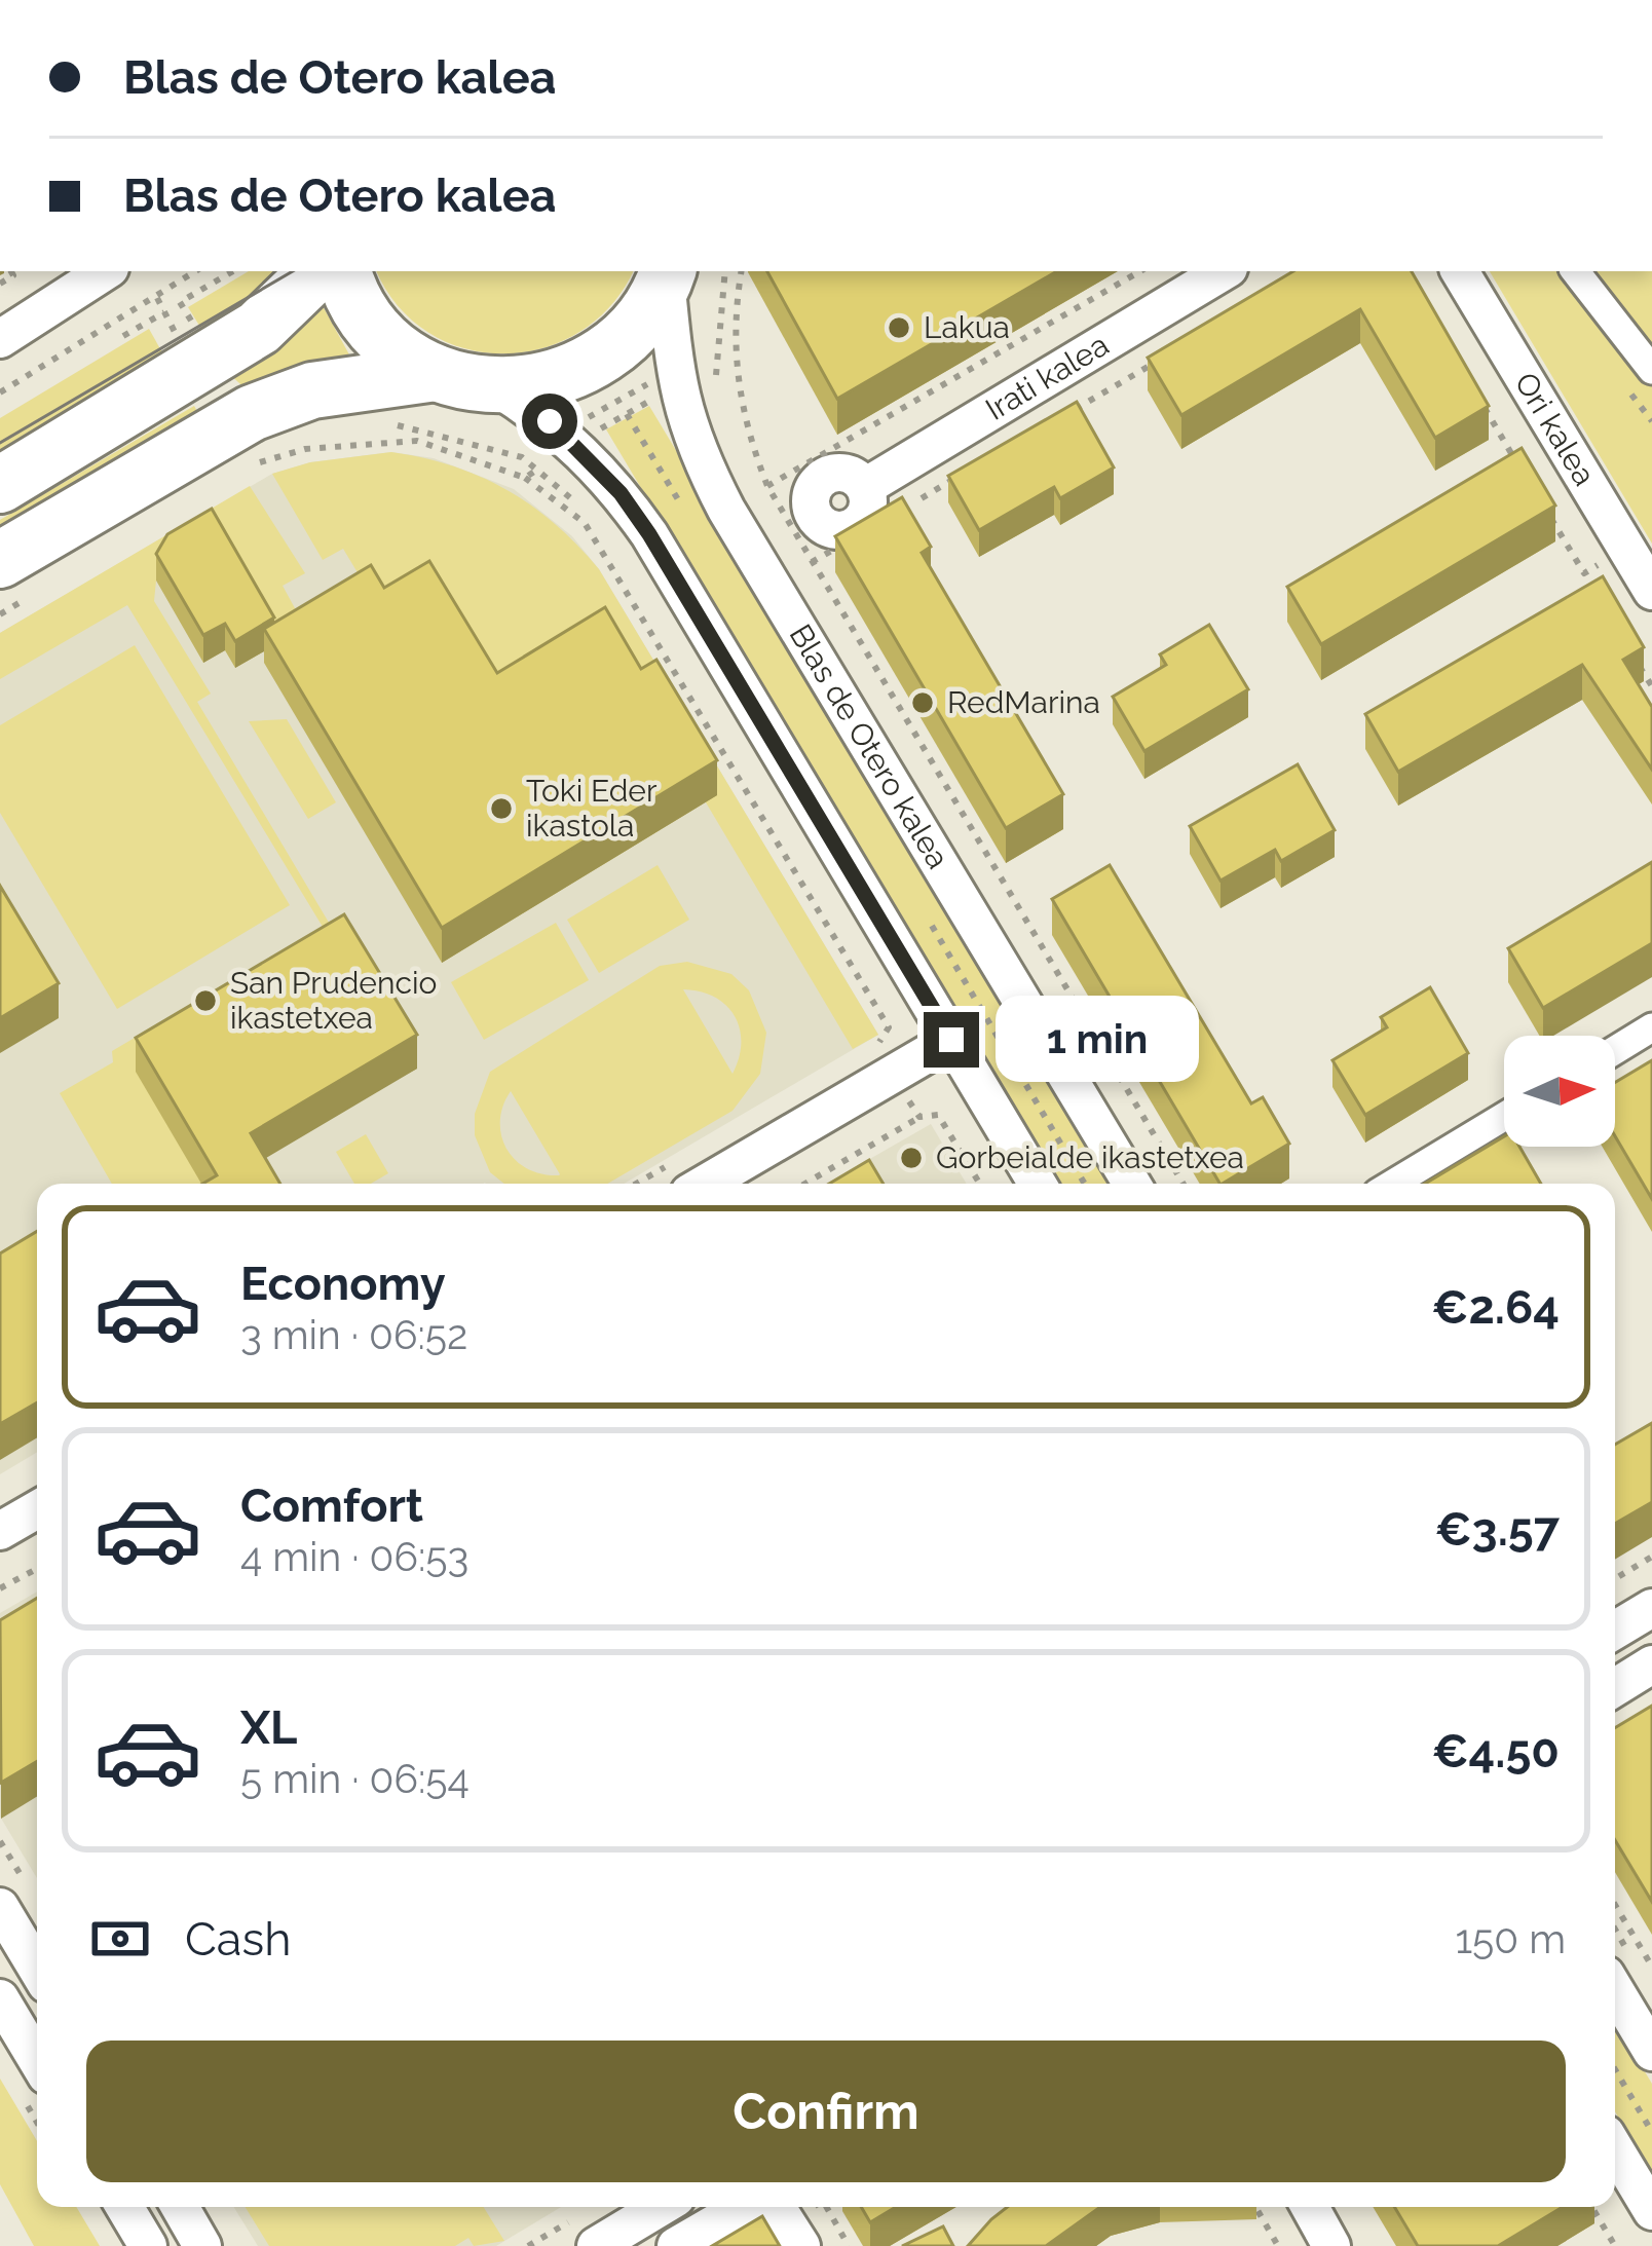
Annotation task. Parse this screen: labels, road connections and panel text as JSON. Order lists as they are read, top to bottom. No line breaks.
{"streets":{"street":["Irati kalea","Ori kalea","Blas de Otero kalea"]},"places":["Lakua","RedMarina","Toki Eder ikastola","San Prudencio ikastetxea","Gorbeialde ikastetxea"],"north":"right","page":{"banner":["Blas de Otero kalea","Blas de Otero kalea"],"bubble":"1 min","list":[{"name":"Economy","note":"3 min · 06:52","value":"€2.64"},{"name":"Comfort","note":"4 min · 06:53","value":"€3.57"},{"name":"XL","note":"5 min · 06:54","value":"€4.50"}],"pay":["Cash","150 m"],"buttons":"Confirm"}}
